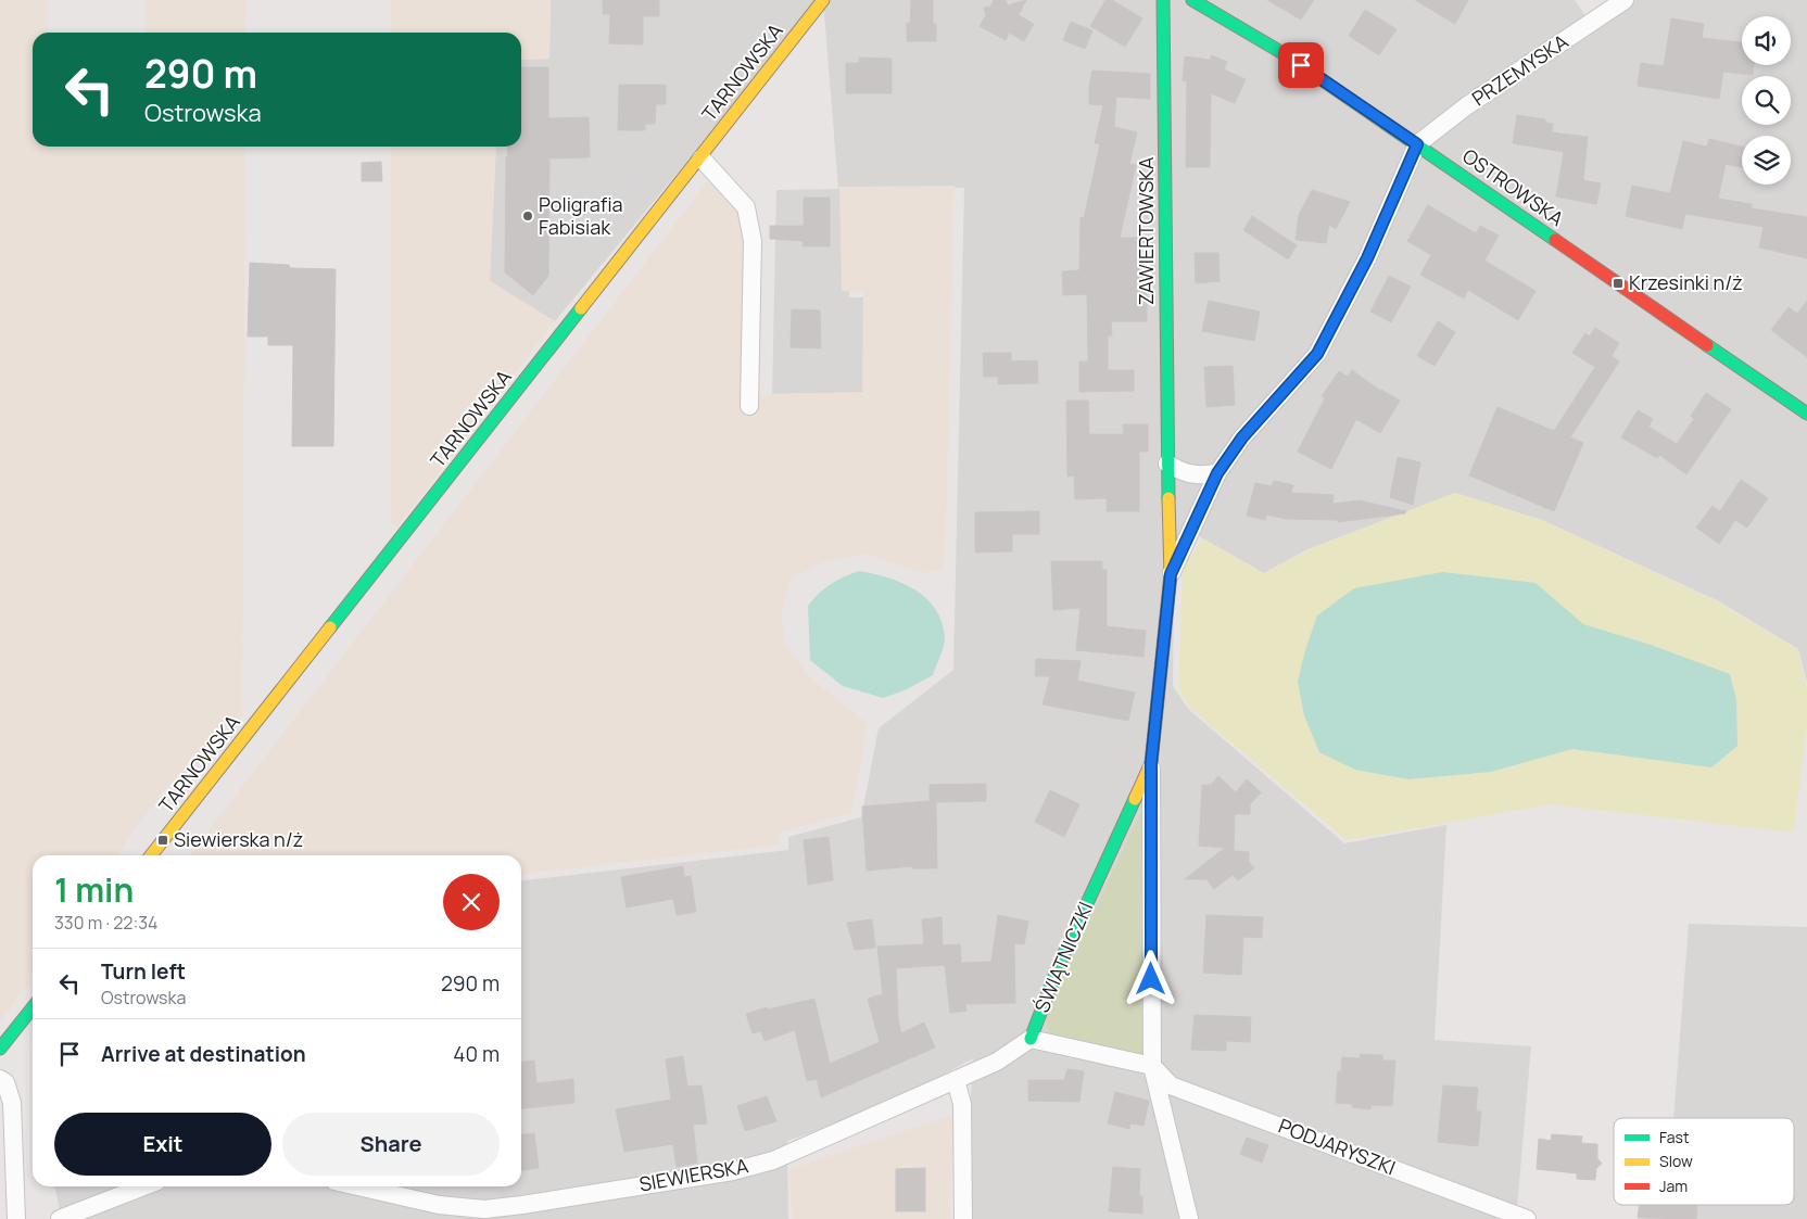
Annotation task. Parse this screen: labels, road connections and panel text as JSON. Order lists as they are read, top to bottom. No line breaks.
{"streets":{"street":["PRZEMYSKA","TARNOWSKA","OSTROWSKA","ZAWIERTOWSKA","ŚWIĄTNICZKI","PODJARYSZKI","SIEWIERSKA"]},"crossings":[["PRZEMYSKA","OSTROWSKA"],["PRZEMYSKA","ŚWIĄTNICZKI"],["OSTROWSKA","ŚWIĄTNICZKI"],["ZAWIERTOWSKA","ŚWIĄTNICZKI"],["ŚWIĄTNICZKI","PODJARYSZKI"],["ŚWIĄTNICZKI","SIEWIERSKA"]],"places":{"other":["Poligrafia Fabisiak"],"transit":["Krzesinki n/ż","Siewierska n/ż"]},"legend":["Fast","Slow","Jam"],"page":{"turn":["290 m","Ostrowska"],"heading":["1 min","330 m · 22:34"],"list":[{"name":"Turn left","note":"Ostrowska","value":"290 m"},{"name":"Arrive at destination","value":"40 m"}],"buttons":["Exit","Share"]}}
